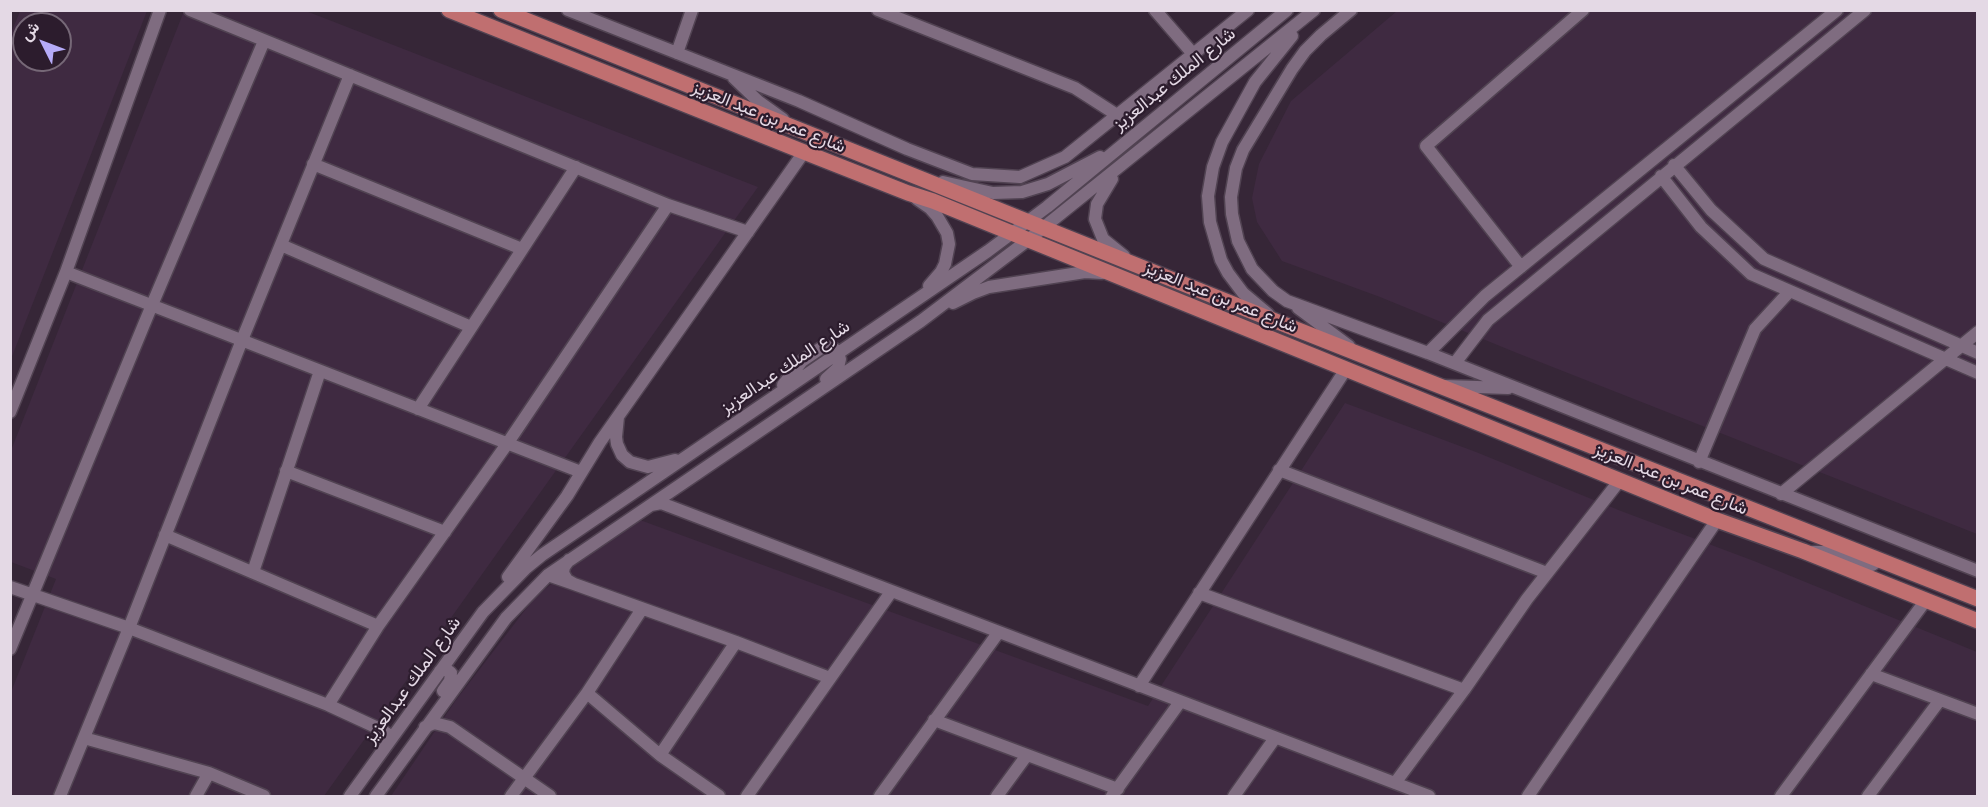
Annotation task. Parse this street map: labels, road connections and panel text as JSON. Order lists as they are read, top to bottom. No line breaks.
{"streets":{"main road":["شارع عمر بن عبد العزيز"],"street":["شارع الملك عبدالعزيز"]},"crossings":[["شارع الملك عبدالعزيز","شارع عمر بن عبد العزيز"]],"north":"top left"}
